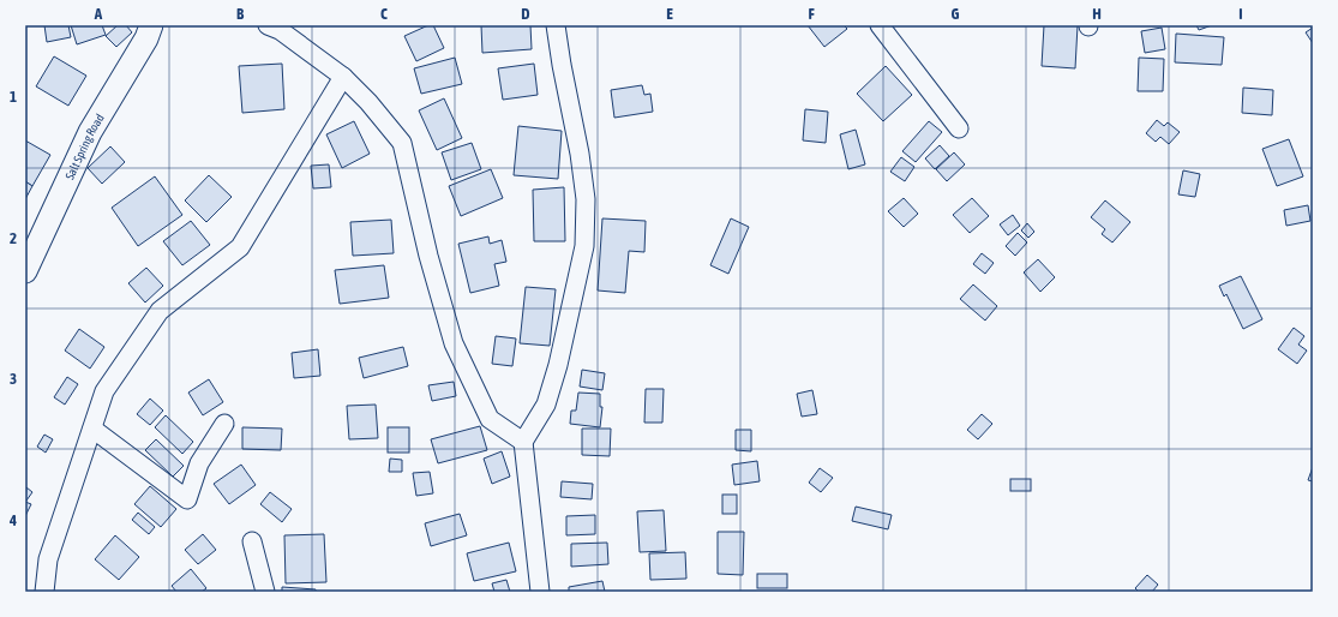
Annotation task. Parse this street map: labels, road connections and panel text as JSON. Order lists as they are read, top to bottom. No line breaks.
{"streets":{"street":["Salt Spring Road"]},"grid":{"columns":["A","B","C","D","E","F","G","H","I"],"rows":["1","2","3","4"]}}
